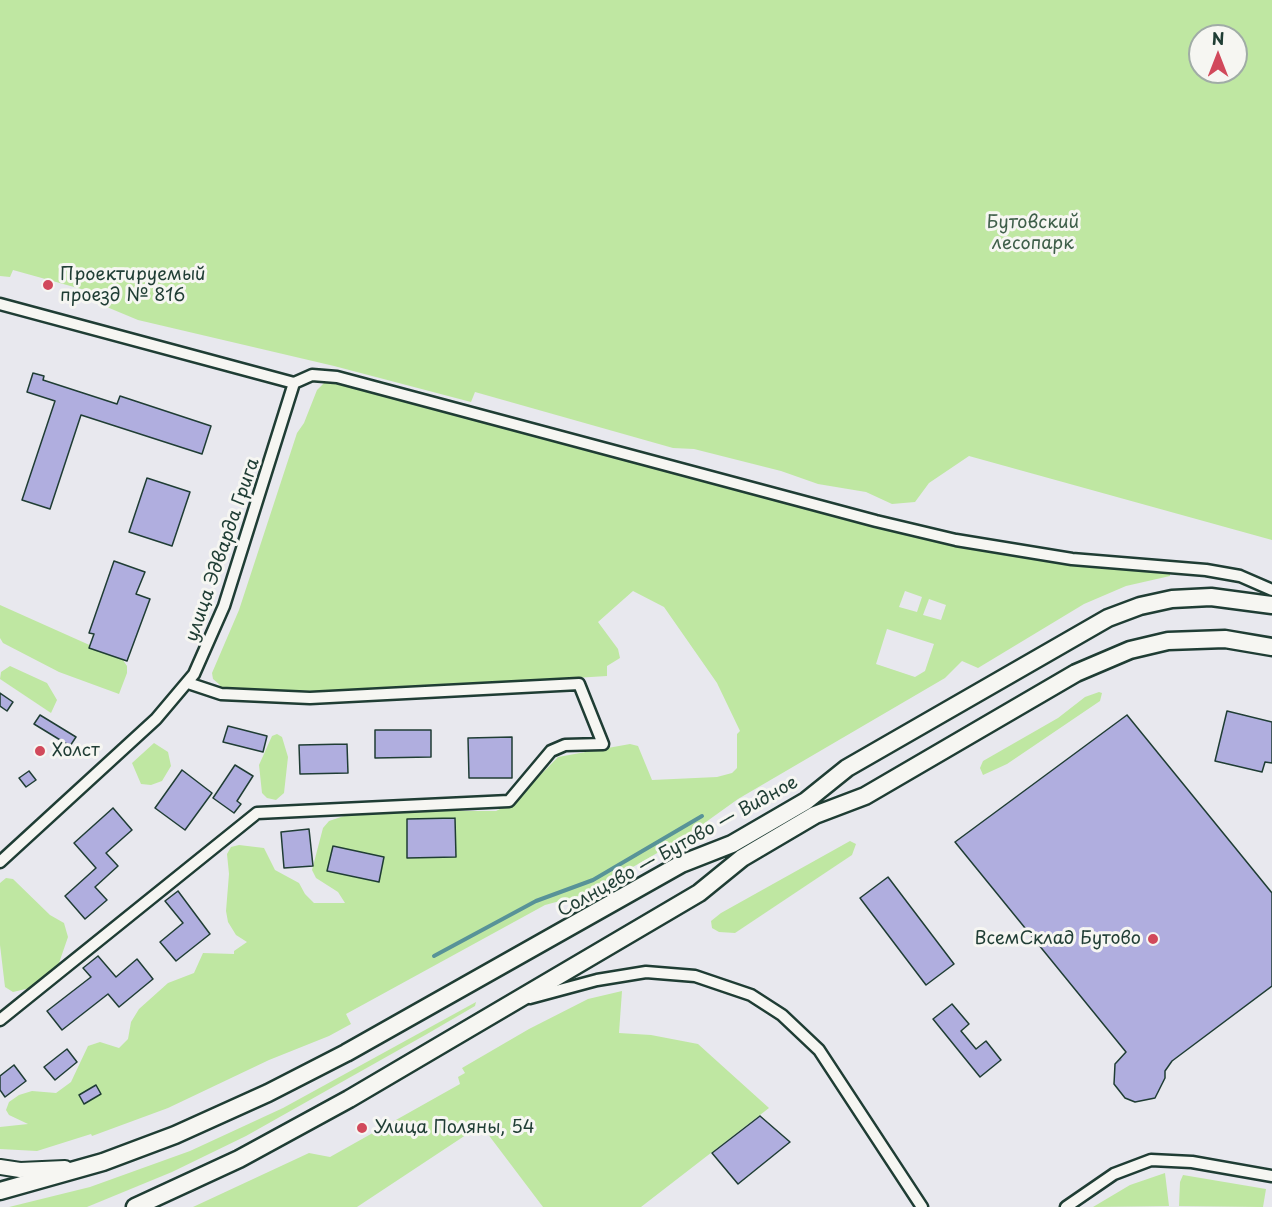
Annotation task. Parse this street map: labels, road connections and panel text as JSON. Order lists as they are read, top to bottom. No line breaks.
{"streets":{"main road":["Солнцево — Бутово — Видное"],"street":["улица Эдварда Грига"]},"parks":["Бутовский лесопарк"],"places":["Проектируемый проезд № 816","Холст","ВсемСклад Бутово","Улица Поляны, 54"],"north":"top"}
